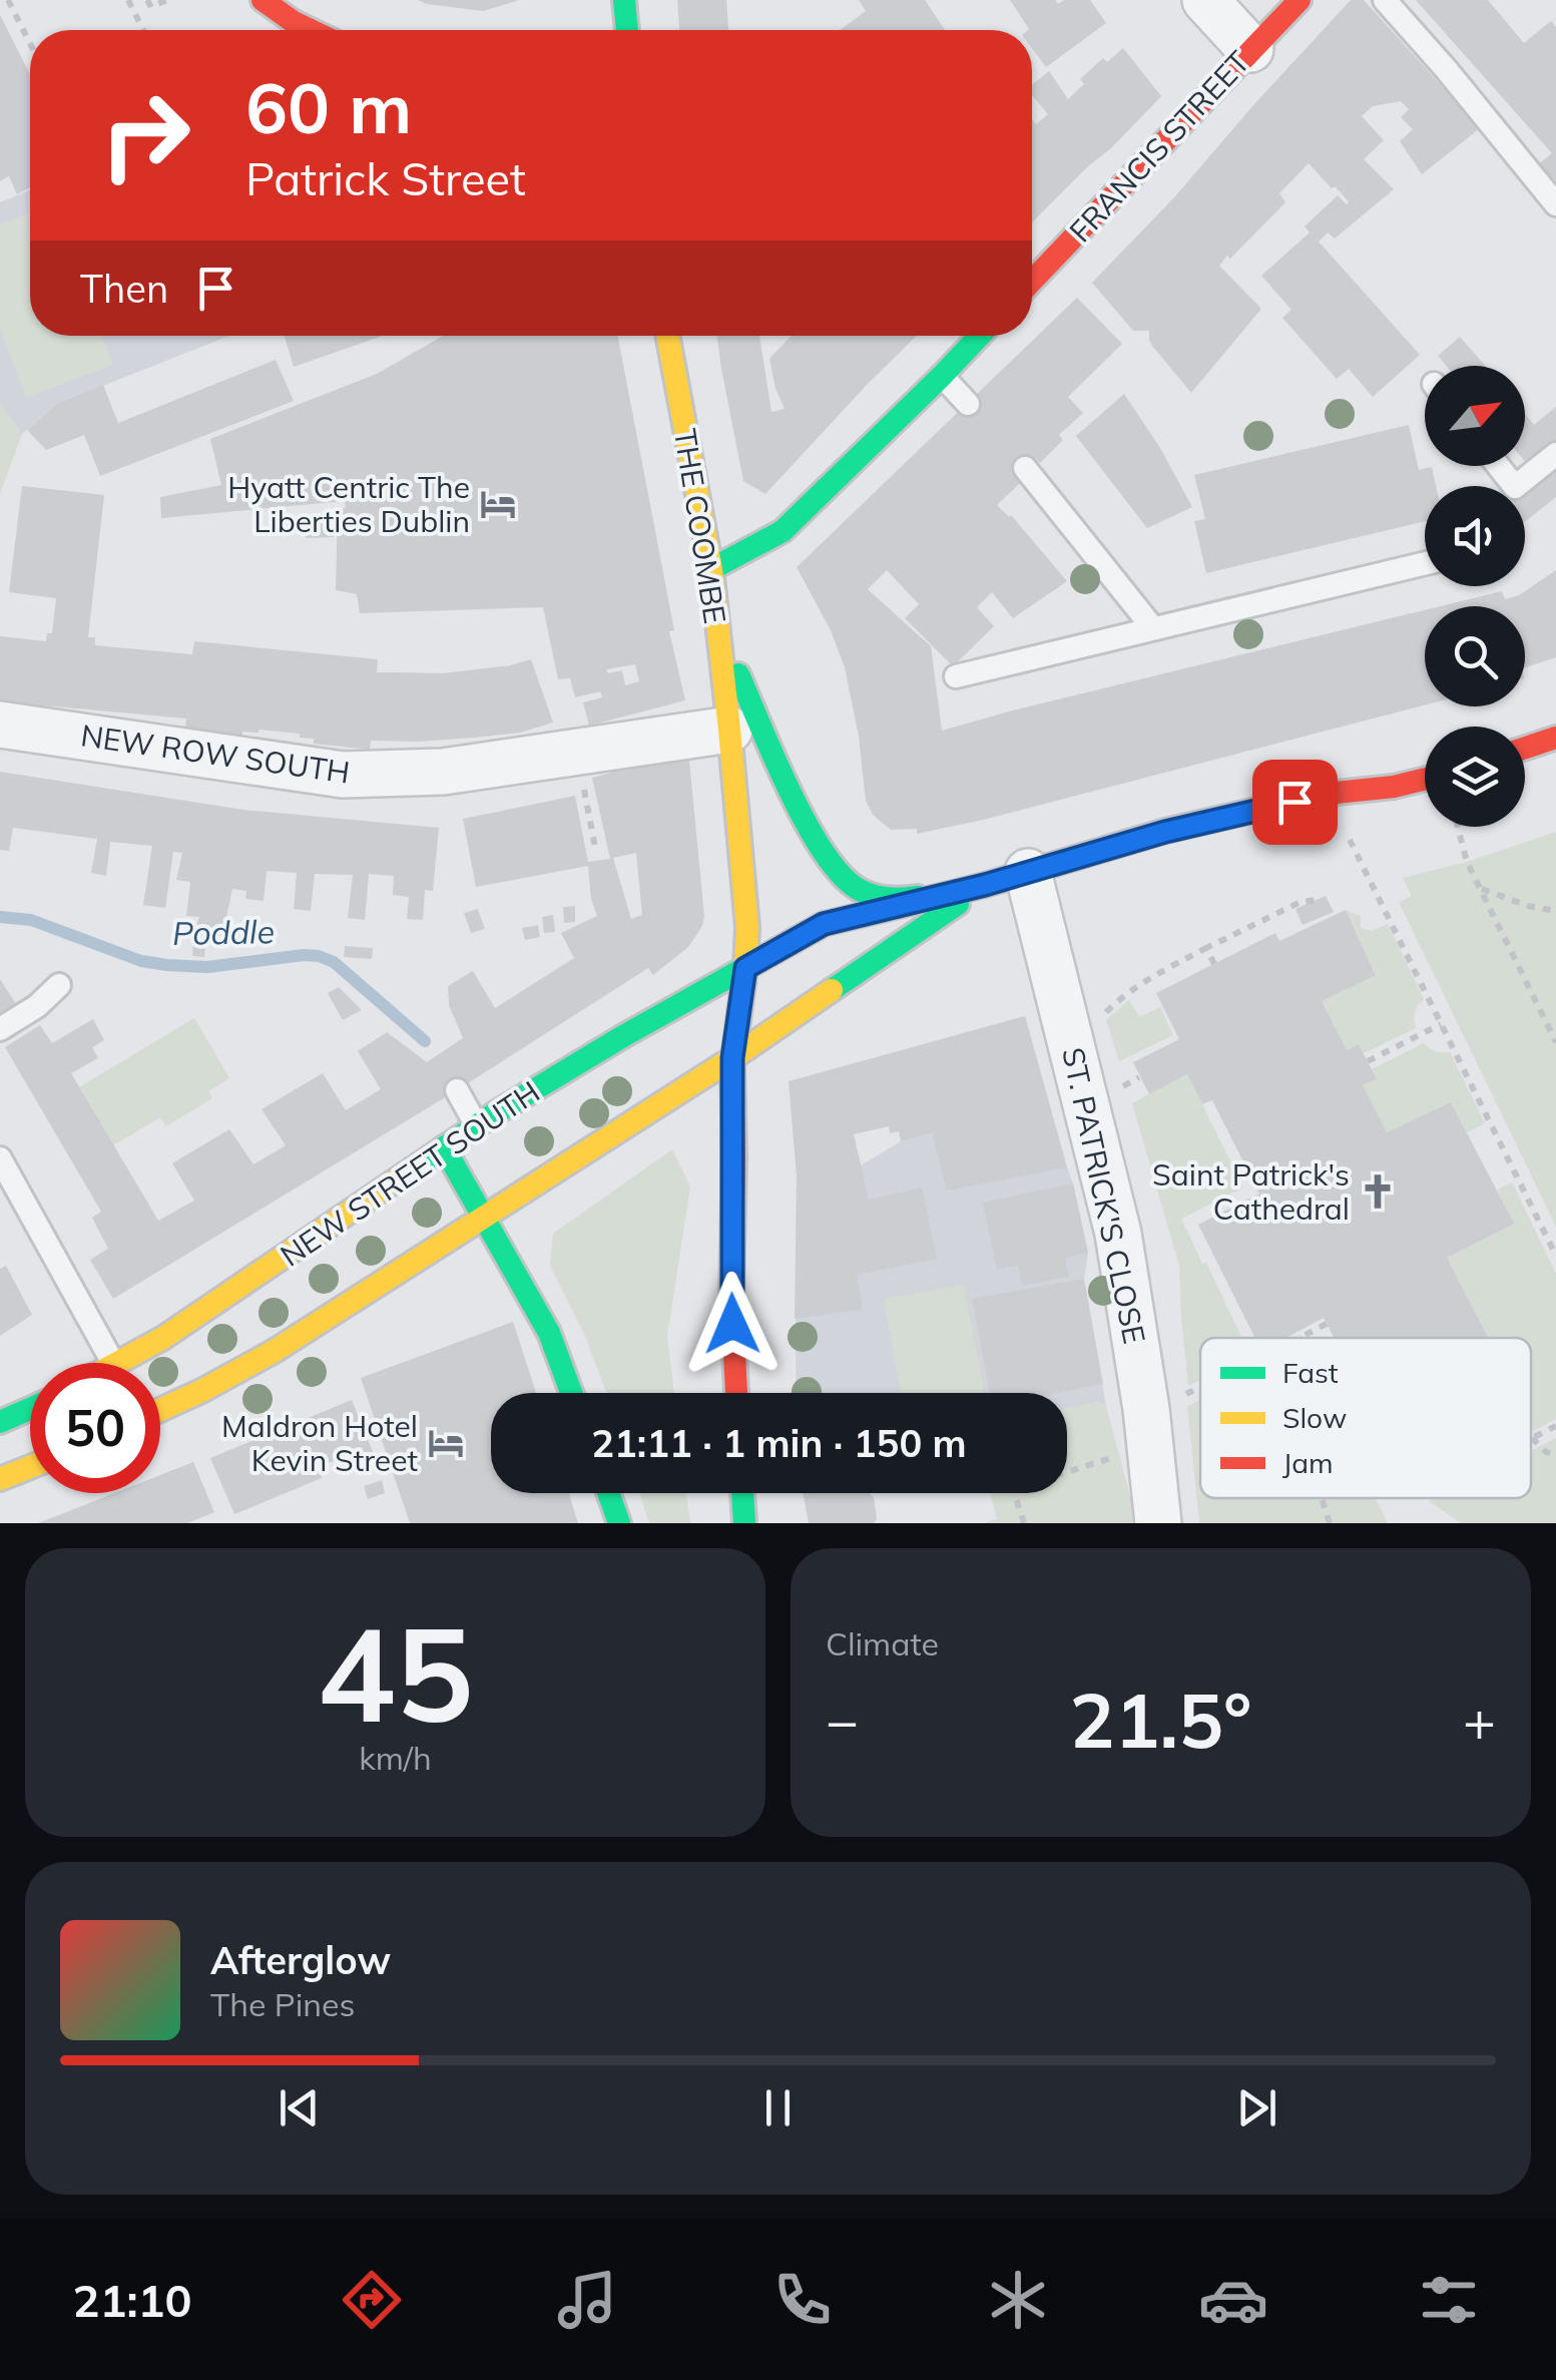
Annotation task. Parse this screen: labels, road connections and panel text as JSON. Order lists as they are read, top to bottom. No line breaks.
{"streets":{"main road":["FRANCIS STREET","THE COOMBE","NEW STREET SOUTH"],"street":["NEW ROW SOUTH","ST. PATRICK'S CLOSE"]},"crossings":[["THE COOMBE","NEW ROW SOUTH"],["THE COOMBE","NEW STREET SOUTH"]],"water":["Poddle"],"places":{"hotel":["Hyatt Centric The Liberties Dublin","Maldron Hotel Kevin Street"],"church":["Saint Patrick's Cathedral"]},"legend":["Fast","Slow","Jam"],"north":"top right","page":{"turn":["60 m","Patrick Street"],"then":"Then","limit":"50","trip":"21:11 · 1 min · 150 m","tile":[["45","km/h"],"Climate"],"heat":["−","21.5°","+"],"song":["Afterglow","The Pines"],"tabs":"21:10"}}
